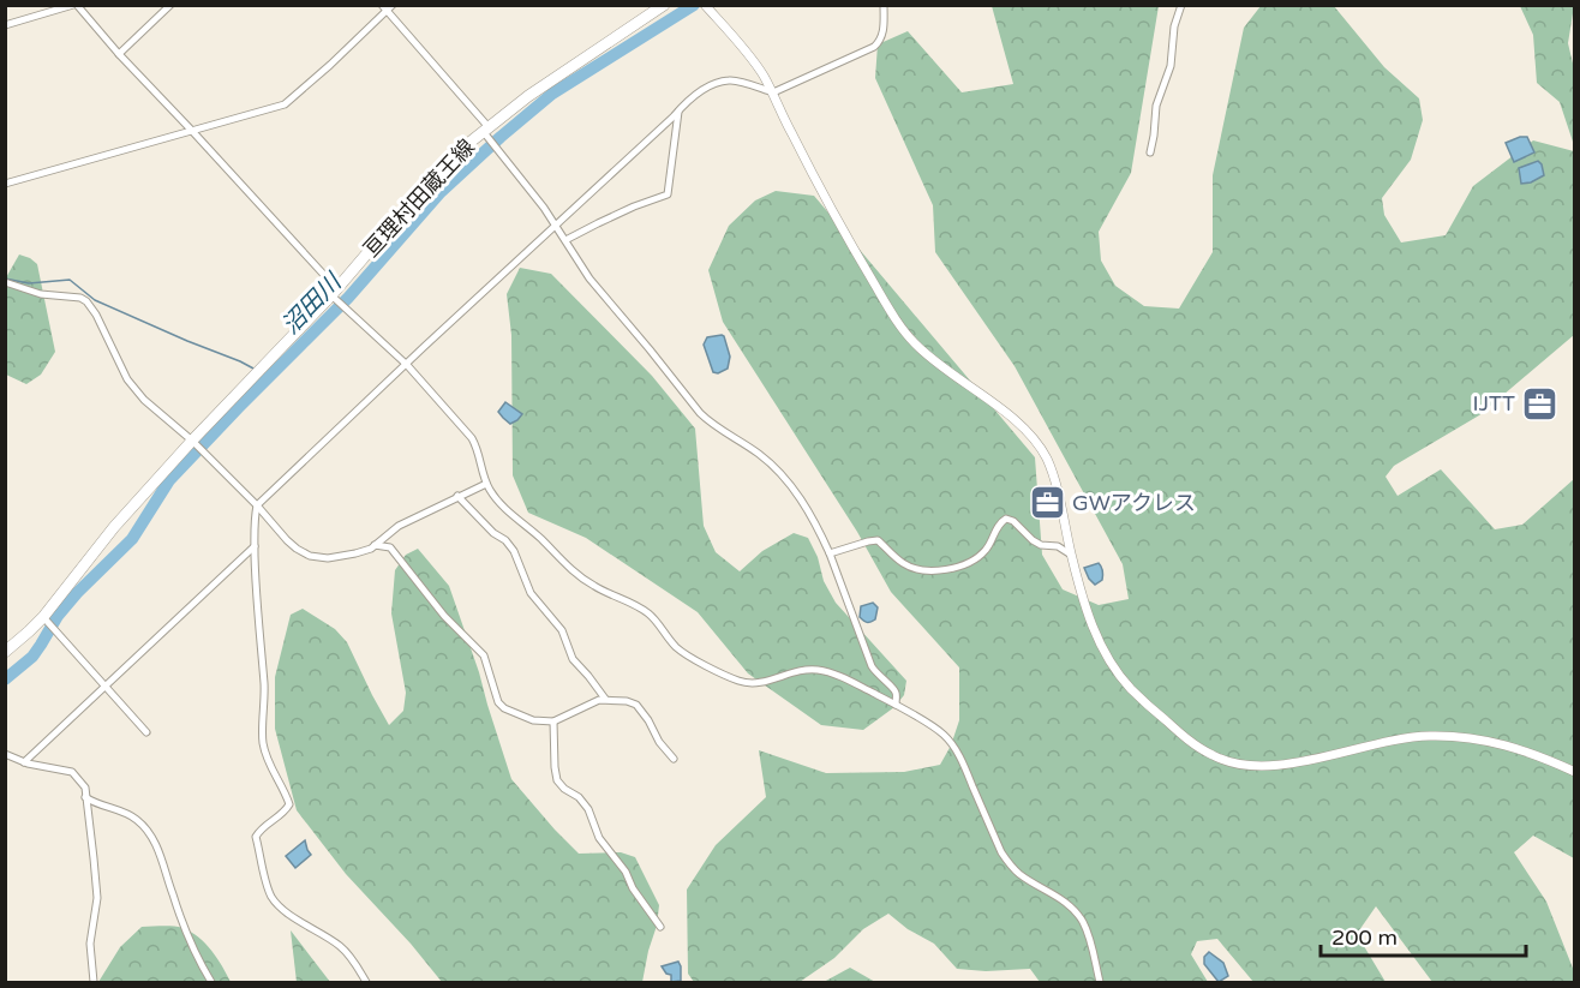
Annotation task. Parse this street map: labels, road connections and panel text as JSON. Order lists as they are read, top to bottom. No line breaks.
{"streets":{"main road":["亘理村田蔵王線"]},"water":["沼田川"],"places":{"office":["IJTT","GWアクレス"]},"scale_bar":"200 m"}
